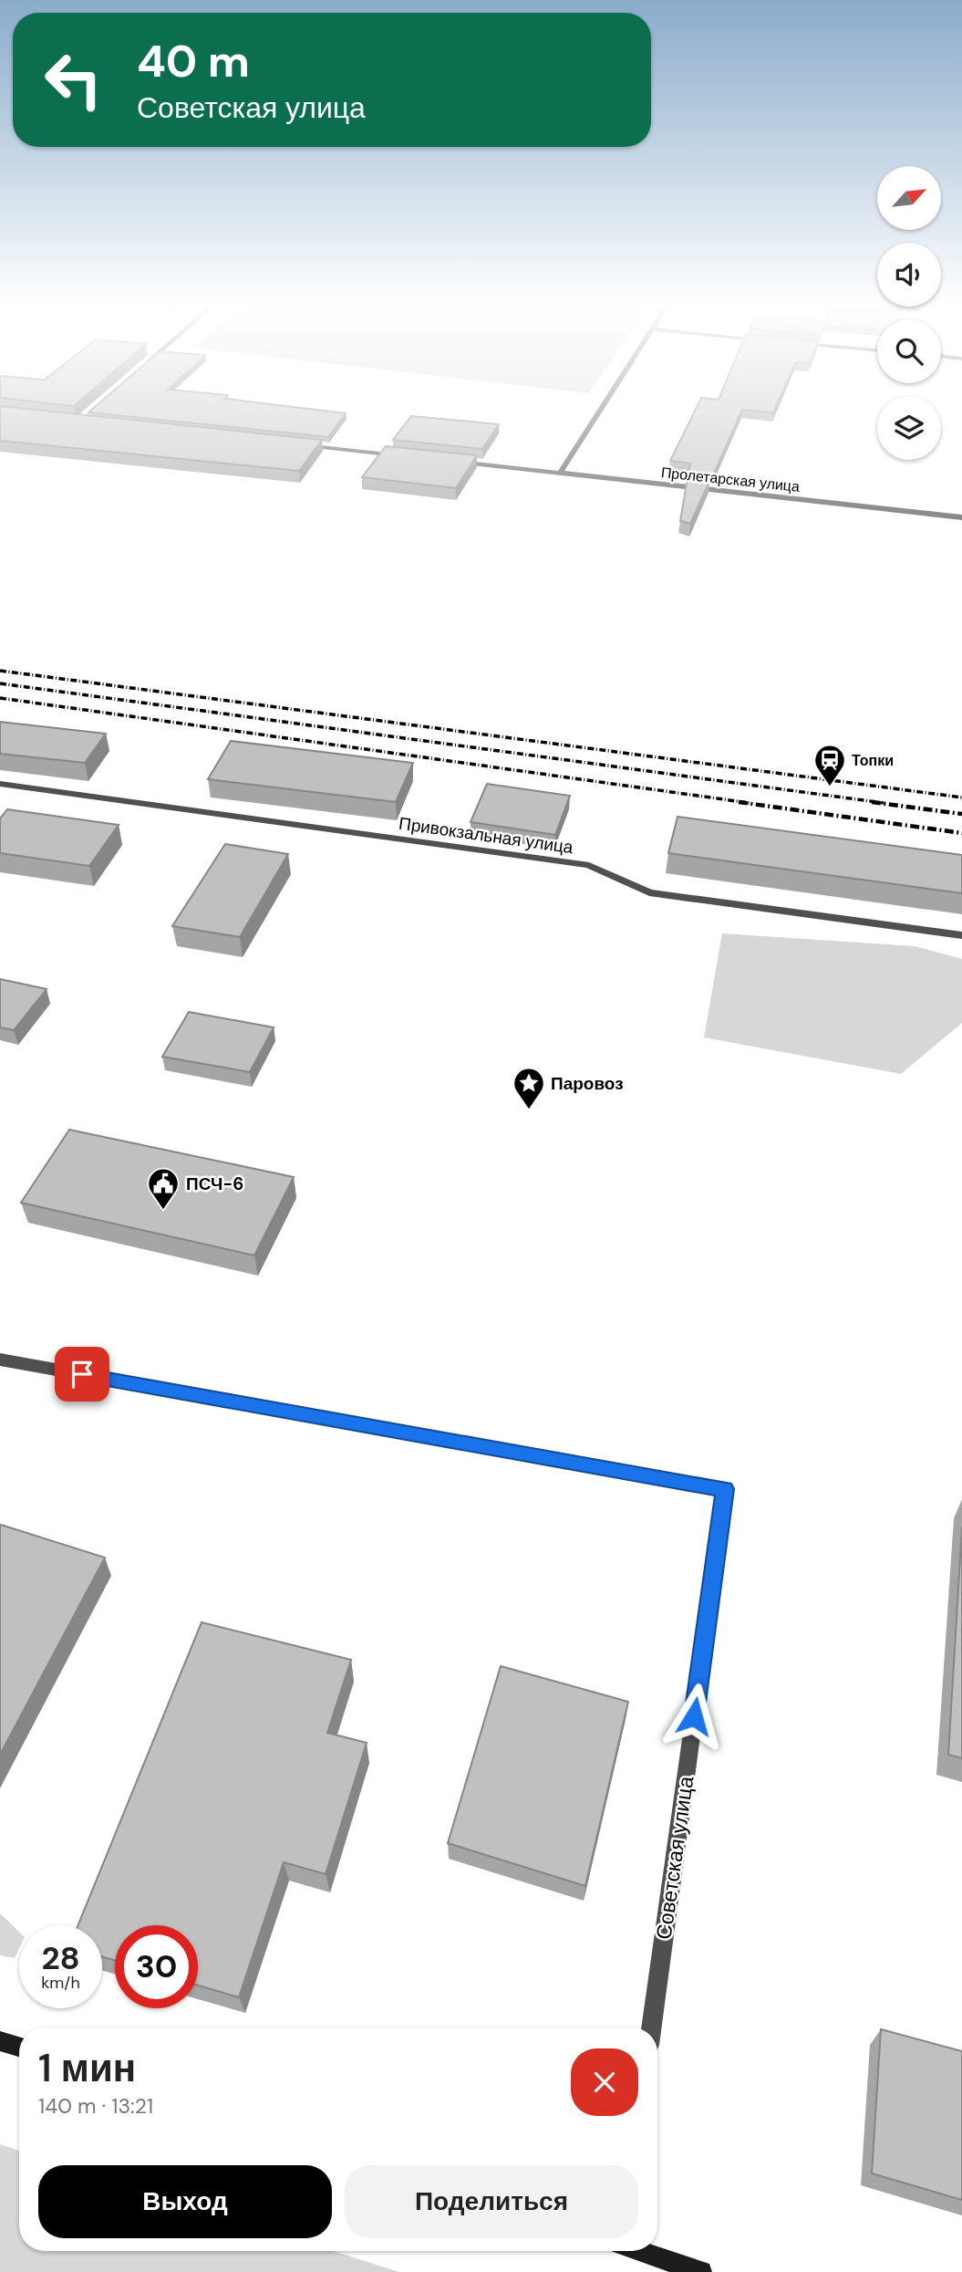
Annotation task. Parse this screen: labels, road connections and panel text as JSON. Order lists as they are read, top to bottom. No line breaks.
{"streets":{"street":["Пролетарская улица","Привокзальная улица","Советская улица"]},"places":{"station":["Топки"],"place":["Паровоз"],"public building":["ПСЧ-6"]},"north":"top right","page":{"turn":["40 m","Советская улица"],"speed":"28 km/h","limit":"30","heading":["1 мин","140 m · 13:21"],"buttons":["Выход","Поделиться"]}}
